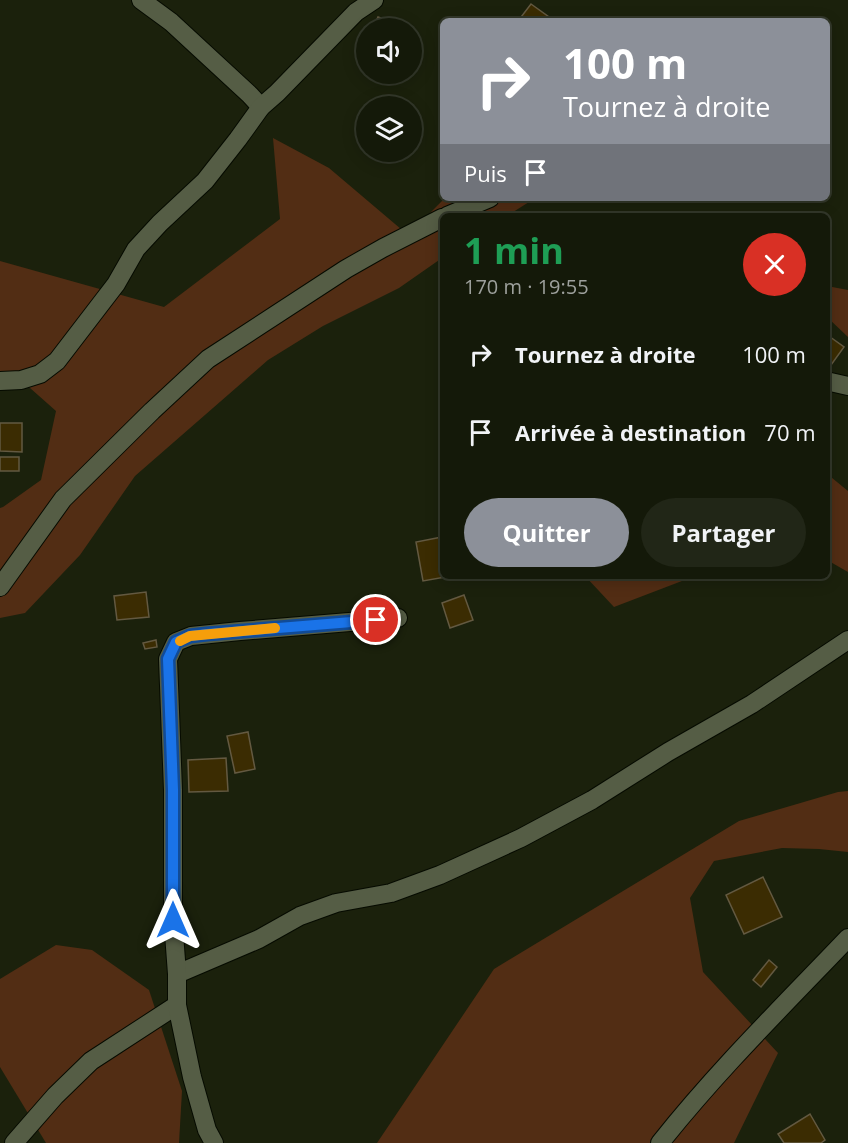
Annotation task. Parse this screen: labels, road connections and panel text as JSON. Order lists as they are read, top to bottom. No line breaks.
{"page":{"turn":["100 m","Tournez à droite"],"then":"Puis","heading":["1 min","170 m · 19:55"],"list":[{"name":"Tournez à droite","value":"100 m"},{"name":"Arrivée à destination","value":"70 m"}],"buttons":["Quitter","Partager"]}}
